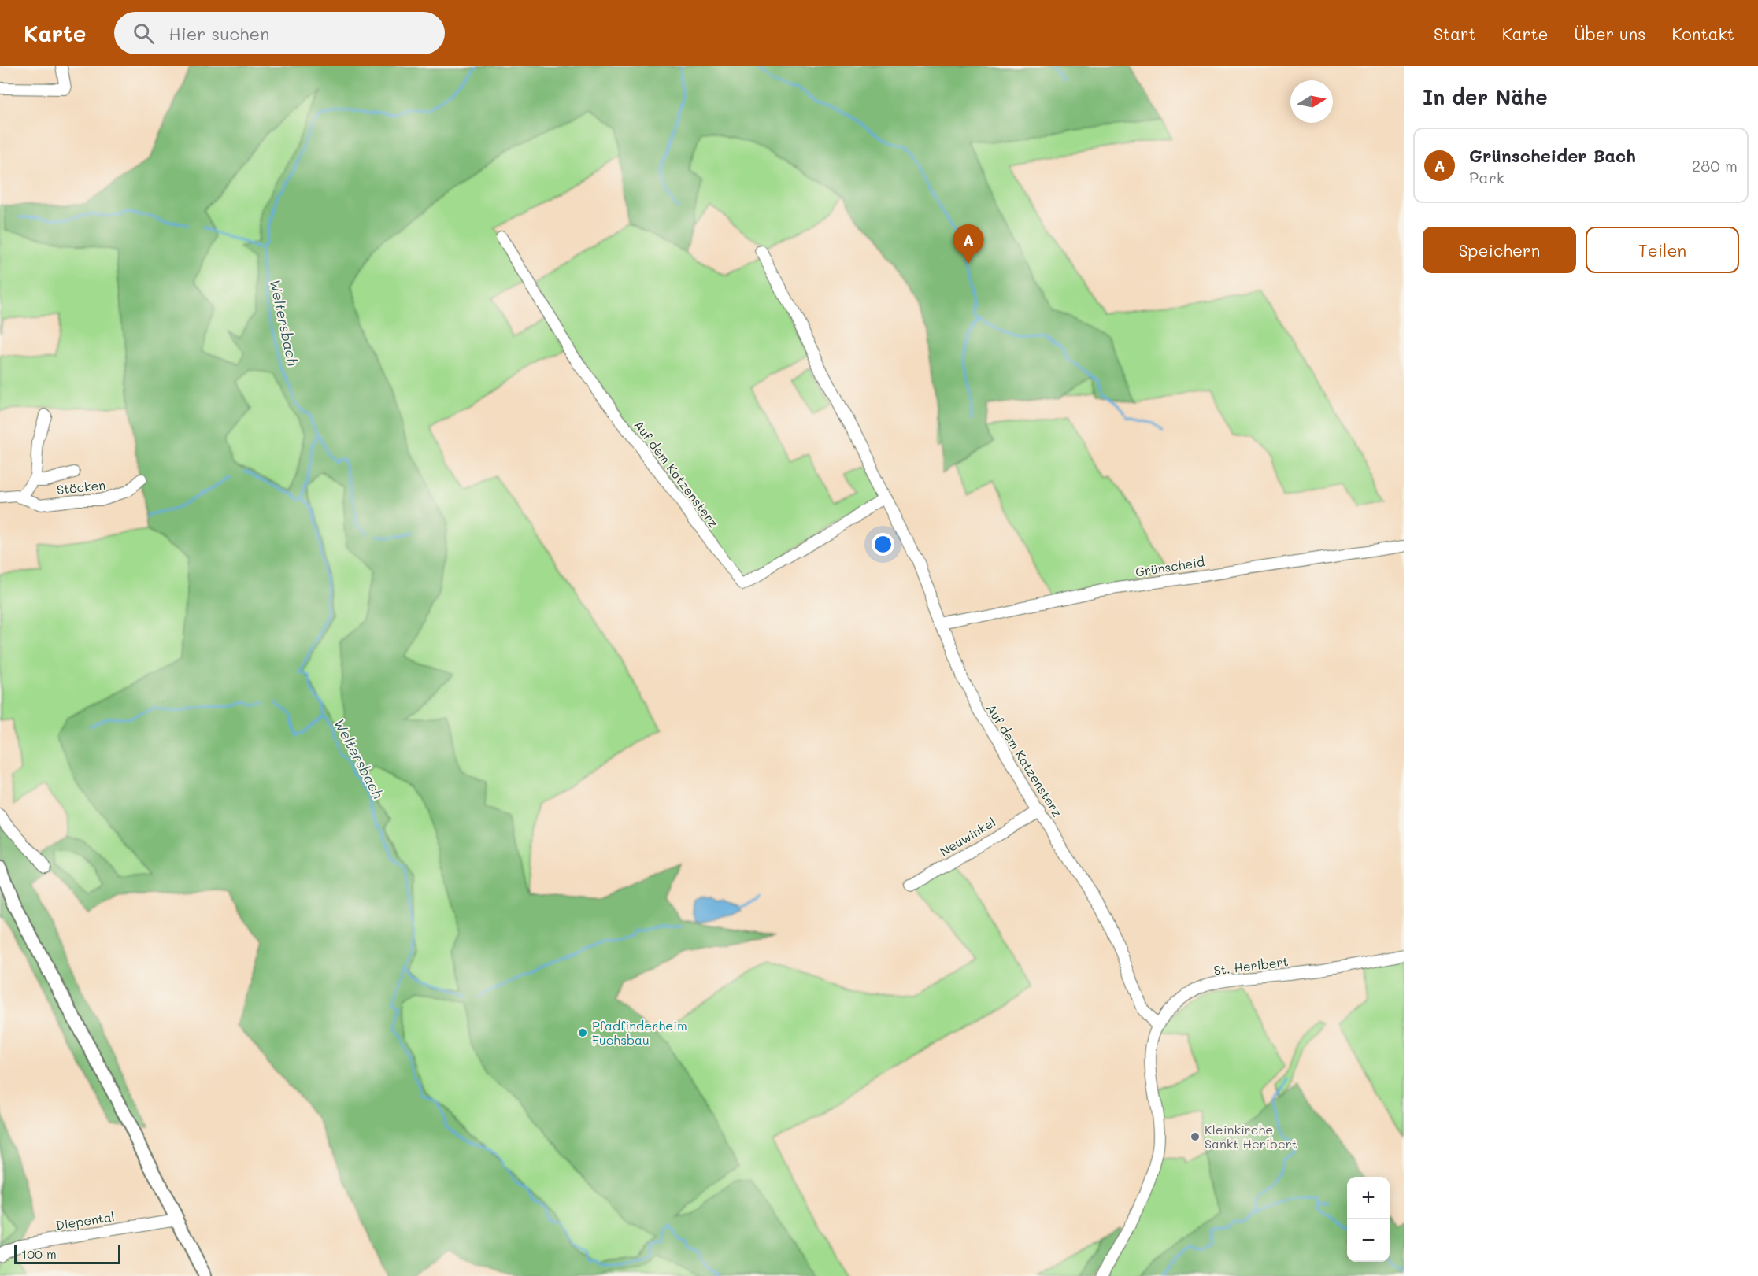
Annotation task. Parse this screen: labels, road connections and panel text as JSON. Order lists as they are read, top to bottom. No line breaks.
{"streets":{"street":["Auf dem Katzensterz","Stöcken","Grünscheid","Neuwinkel","St. Heribert","Diepental"]},"crossings":[["Auf dem Katzensterz","Grünscheid"],["Auf dem Katzensterz","Neuwinkel"],["Auf dem Katzensterz","St. Heribert"]],"water":["Weltersbach"],"places":["Pfadfinderheim Fuchsbau","Kleinkirche Sankt Heribert"],"scale_bar":"100 m","north":"right","page":{"header":"Karte","search":"Hier suchen","nav":["Start","Karte","Über uns","Kontakt"],"heading":"In der Nähe","list":[{"mark":"A","name":"Grünscheider Bach","note":"Park","value":"280 m"}],"buttons":["Speichern","Teilen"],"pins":"A","map_buttons":["+","−"],"scale":"100 m"}}
